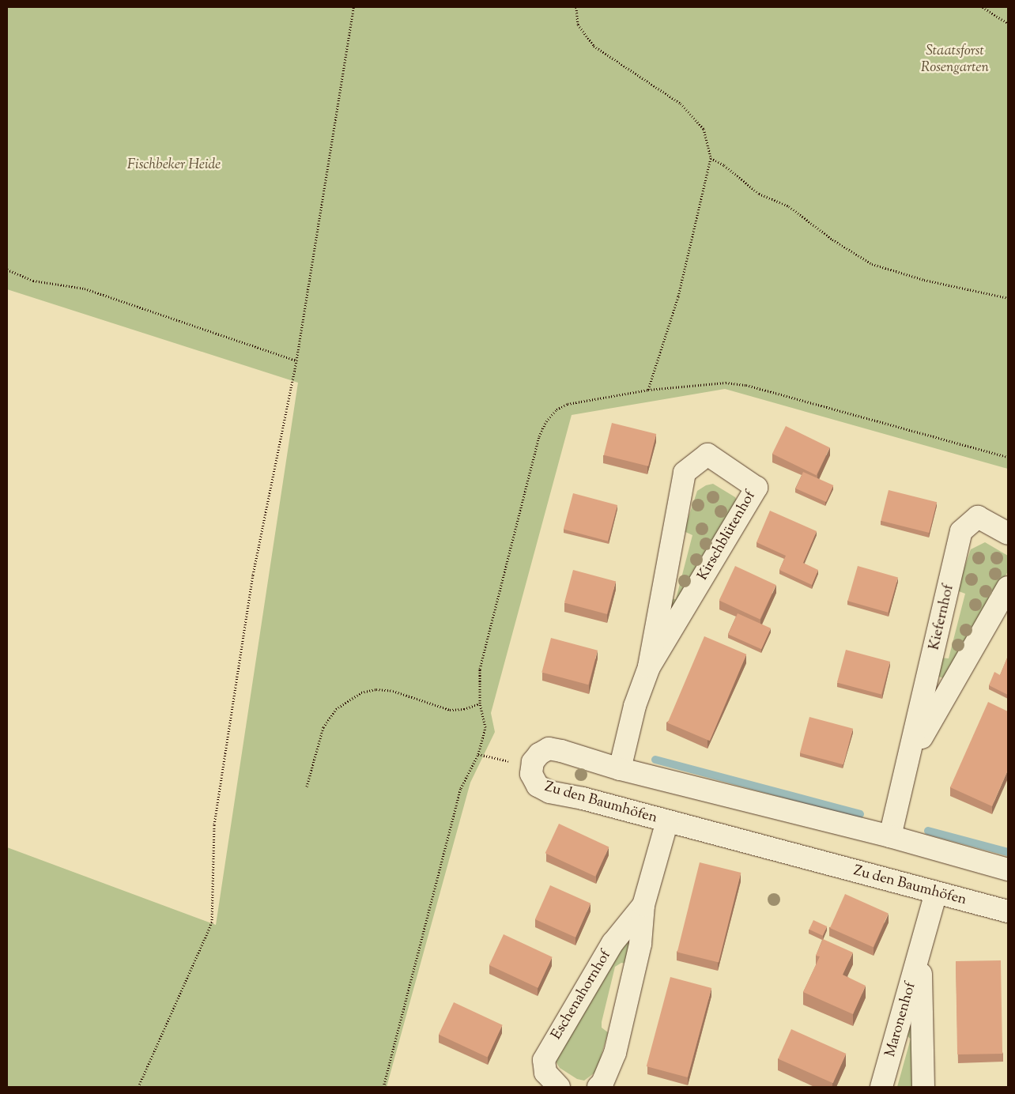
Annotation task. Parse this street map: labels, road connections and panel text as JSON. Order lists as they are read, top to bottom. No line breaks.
{"streets":{"street":["Kirschblütenhof","Kiefernhof","Zu den Baumhöfen","Eschenahornhof","Maronenhof"]},"crossings":[["Kirschblütenhof","Zu den Baumhöfen"],["Kiefernhof","Zu den Baumhöfen"],["Zu den Baumhöfen","Eschenahornhof"],["Zu den Baumhöfen","Maronenhof"]],"parks":["Staatsforst Rosengarten","Fischbeker Heide"]}
